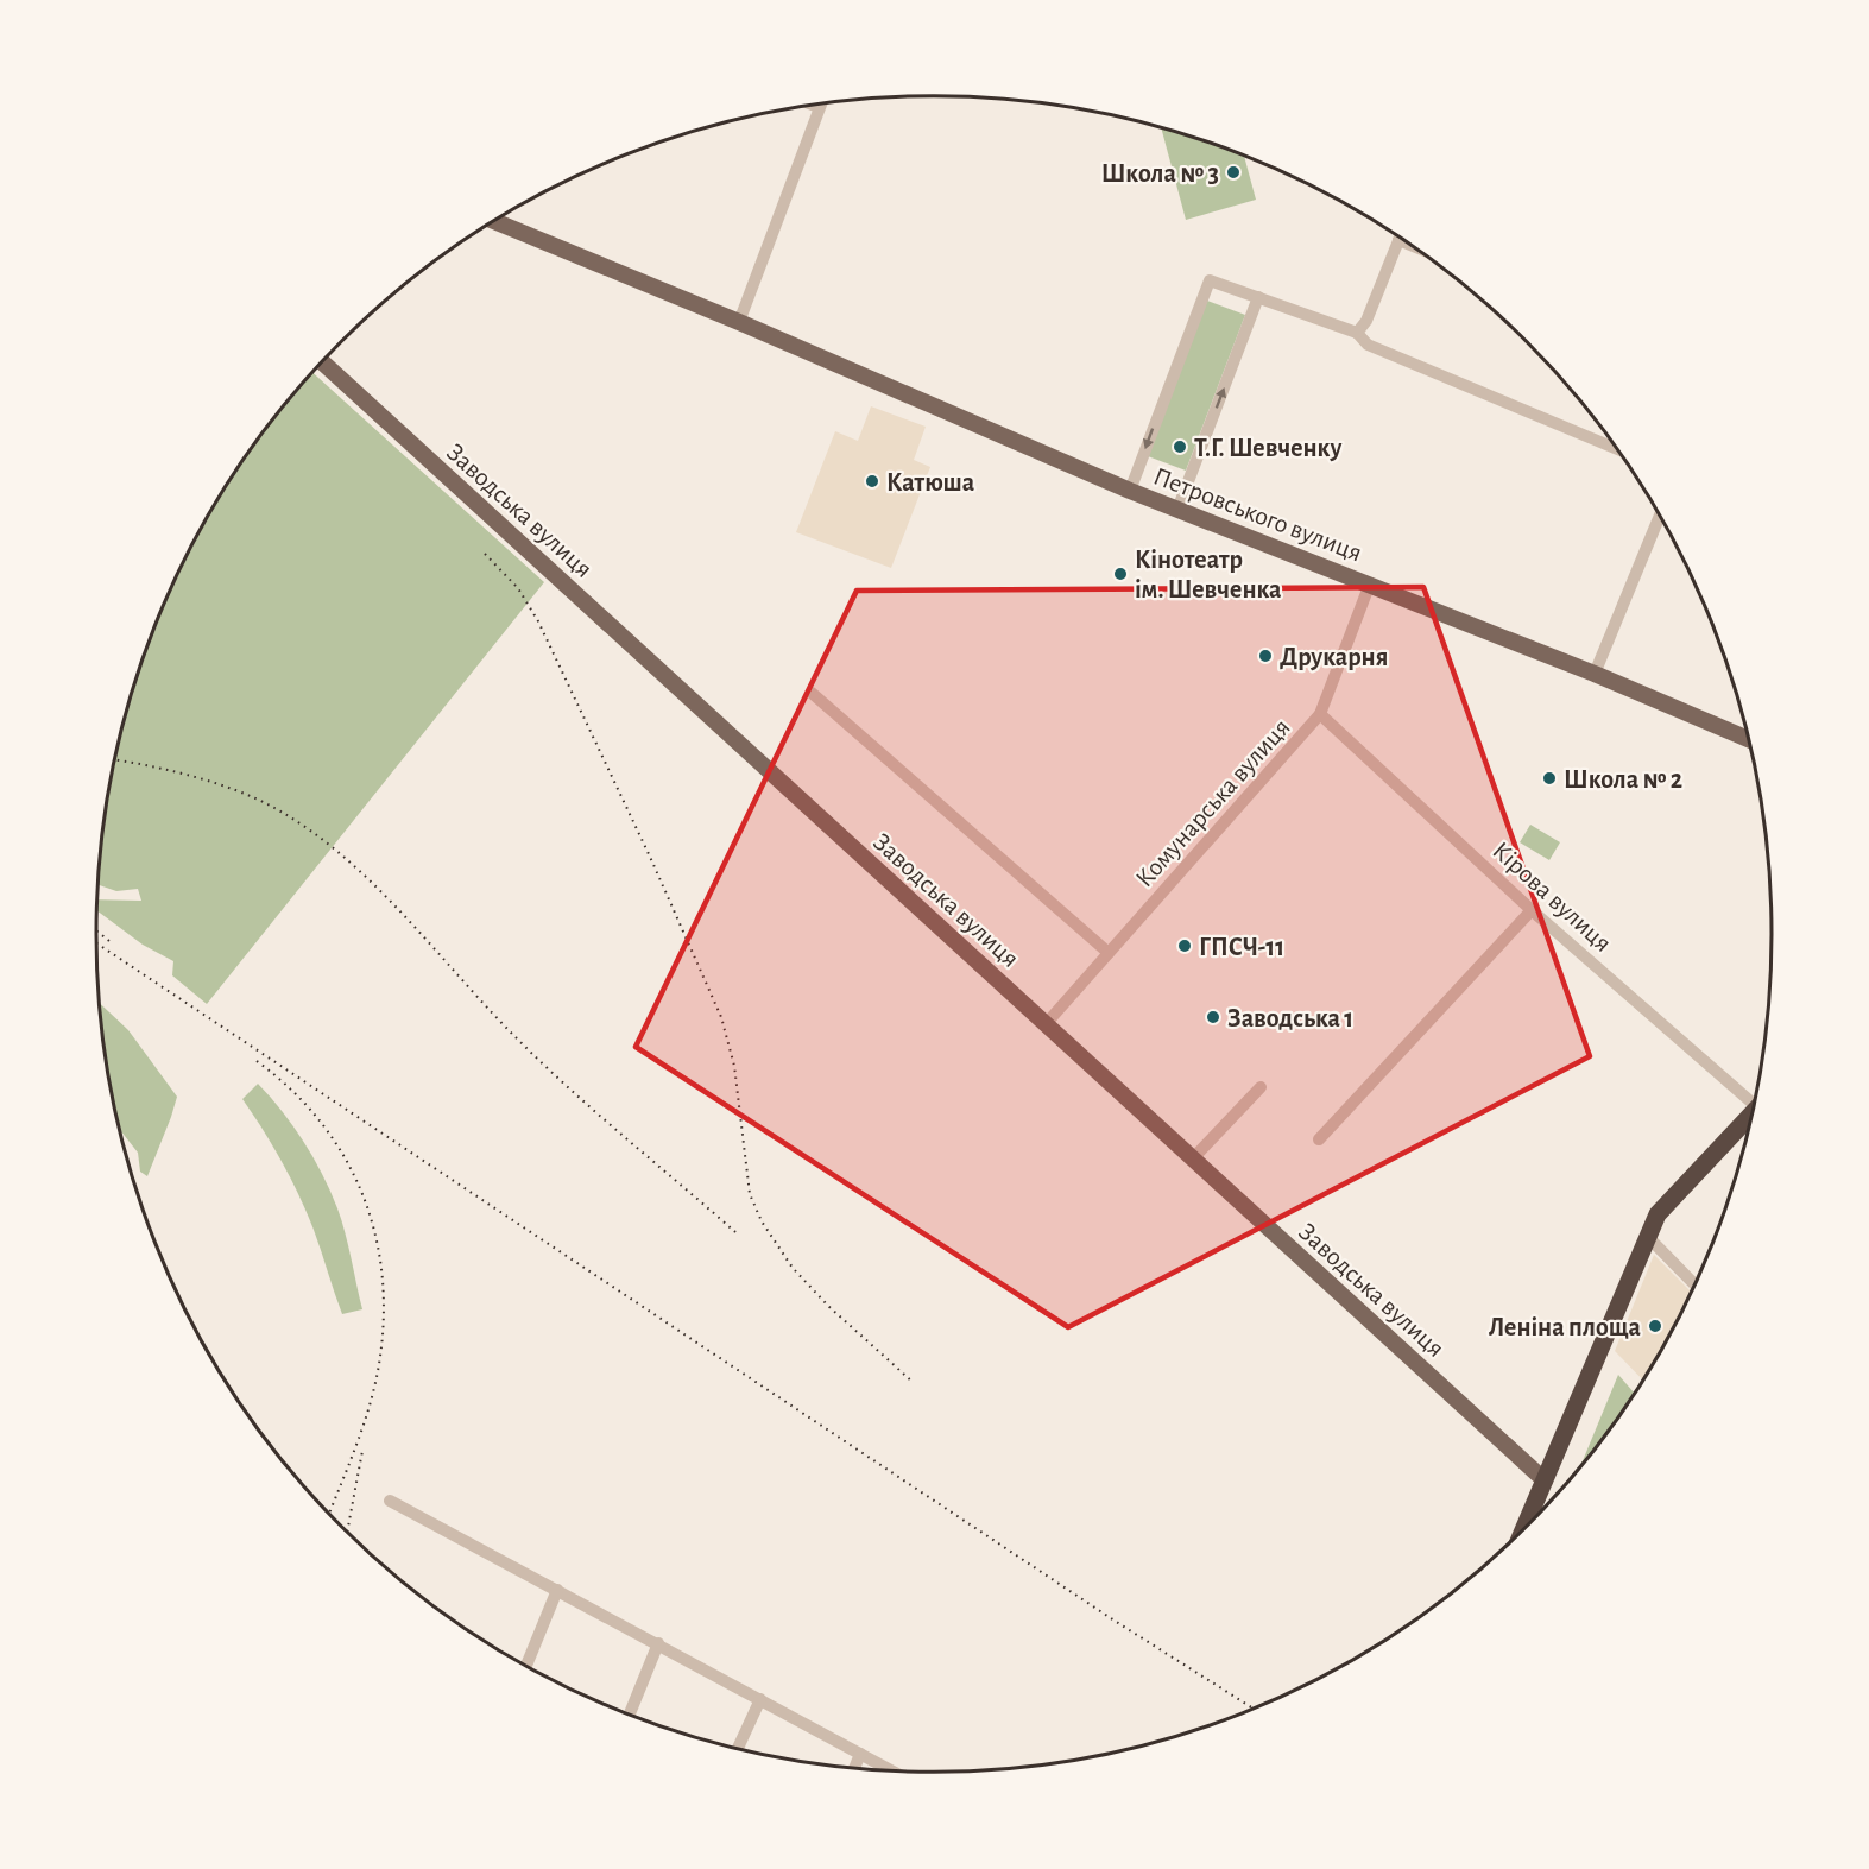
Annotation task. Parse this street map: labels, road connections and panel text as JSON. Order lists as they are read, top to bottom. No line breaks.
{"streets":{"main road":["Заводська вулиця","Петровського вулиця"],"street":["Комунарська вулиця","Кірова вулиця"]},"crossings":[["Заводська вулиця","Комунарська вулиця"],["Петровського вулиця","Комунарська вулиця"],["Комунарська вулиця","Кірова вулиця"]],"places":["Школа № 3","Т.Г. Шевченку","Катюша","Кінотеатр ім. Шевченка","Друкарня","Школа № 2","ГПСЧ-11","Заводська 1","Леніна площа"]}
